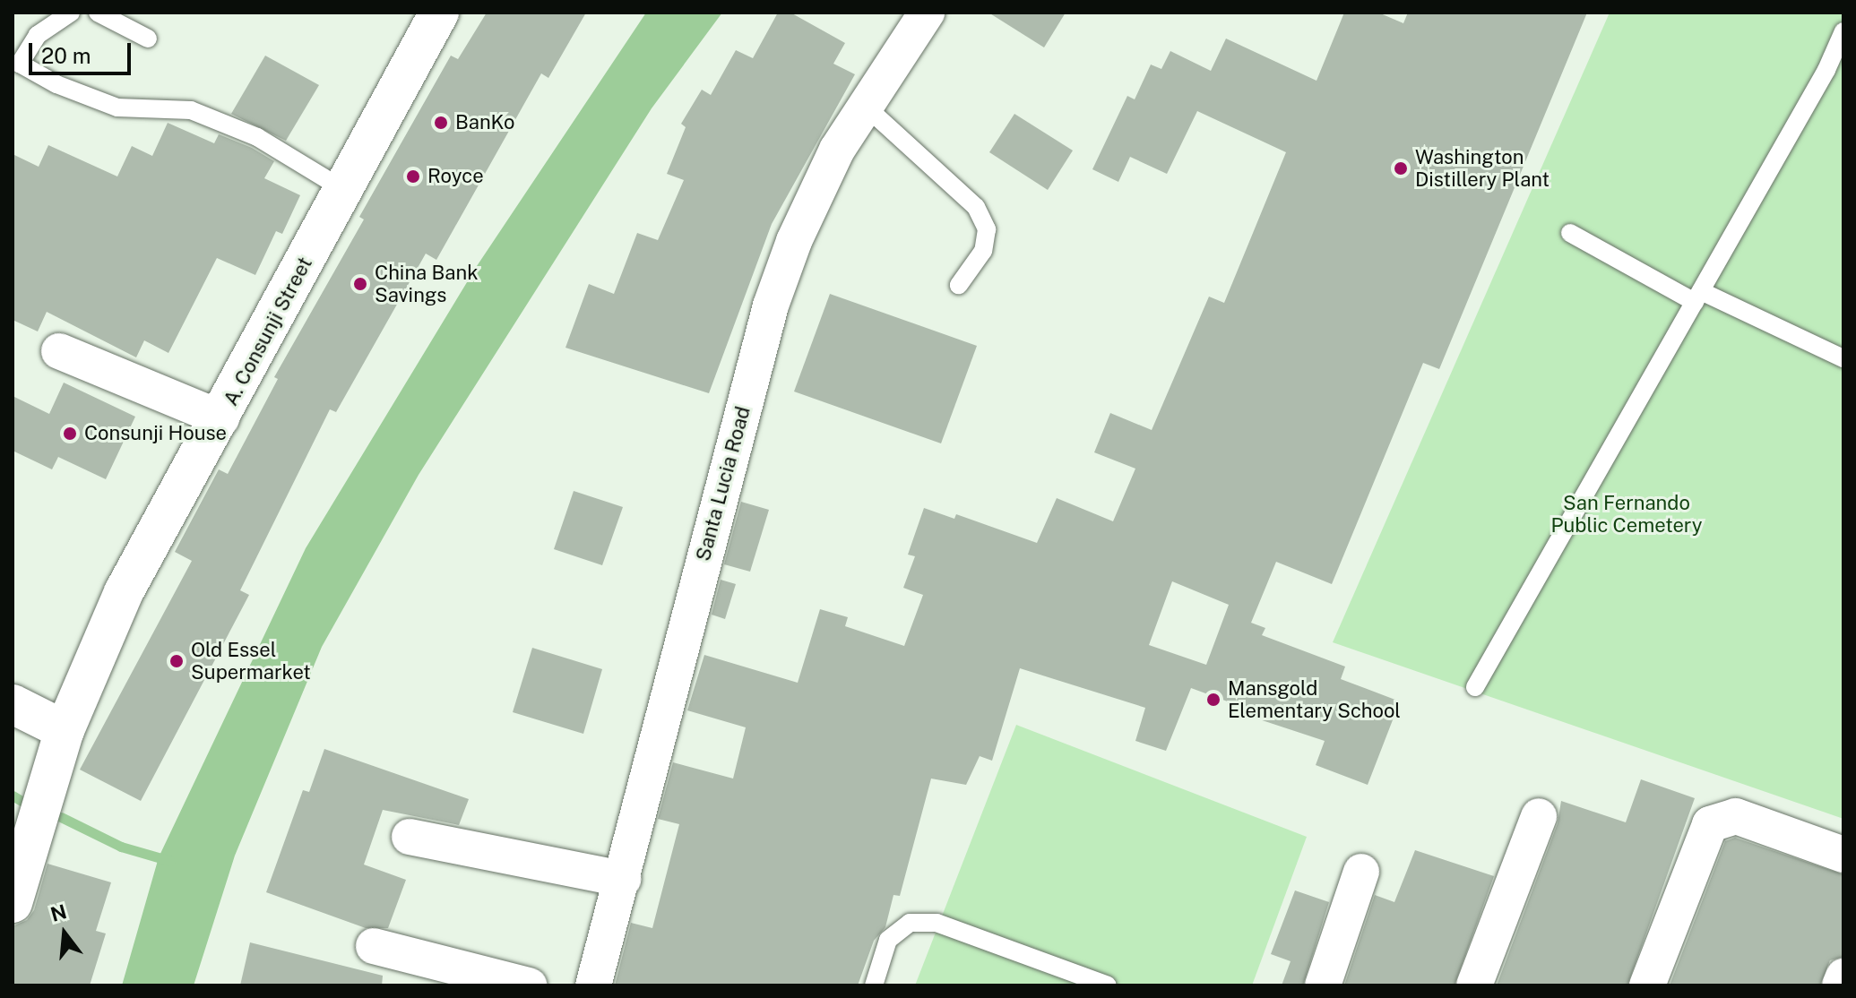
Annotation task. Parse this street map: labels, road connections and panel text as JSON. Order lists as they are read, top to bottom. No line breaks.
{"streets":{"main road":["A. Consunji Street"],"street":["Santa Lucia Road"]},"parks":["San Fernando Public Cemetery"],"places":["BanKo","Washington Distillery Plant","Royce","China Bank Savings","Consunji House","Old Essel Supermarket","Mansgold Elementary School"],"scale_bar":"20 m","north":"top"}
